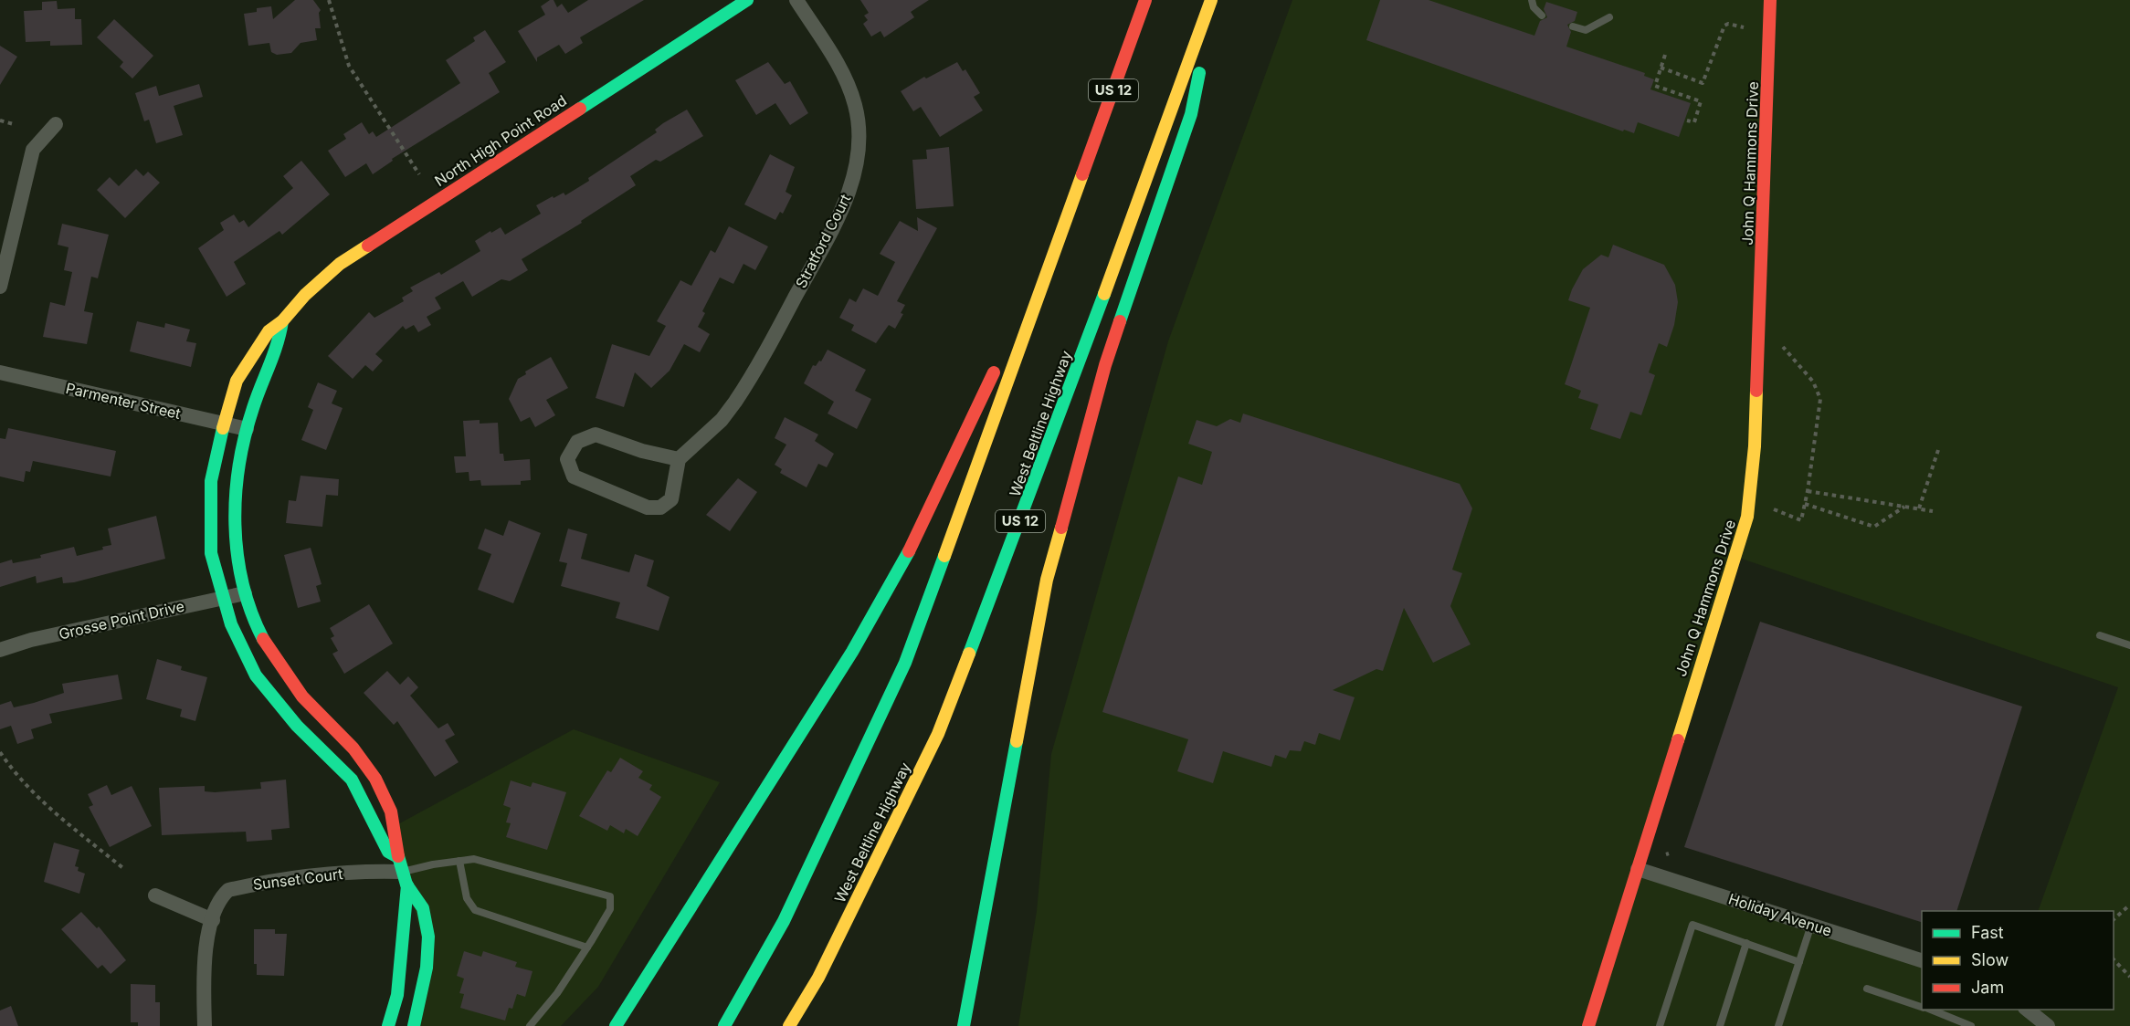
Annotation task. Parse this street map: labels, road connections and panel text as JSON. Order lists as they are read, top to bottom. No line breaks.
{"streets":{"main road":["US 12","North High Point Road","John Q Hammons Drive","West Beltline Highway"],"street":["Stratford Court","Parmenter Street","Grosse Point Drive","Sunset Court","Holiday Avenue"]},"crossings":[["North High Point Road","Parmenter Street"],["North High Point Road","Grosse Point Drive"],["North High Point Road","Sunset Court"],["John Q Hammons Drive","Holiday Avenue"]],"legend":["Fast","Slow","Jam"]}
